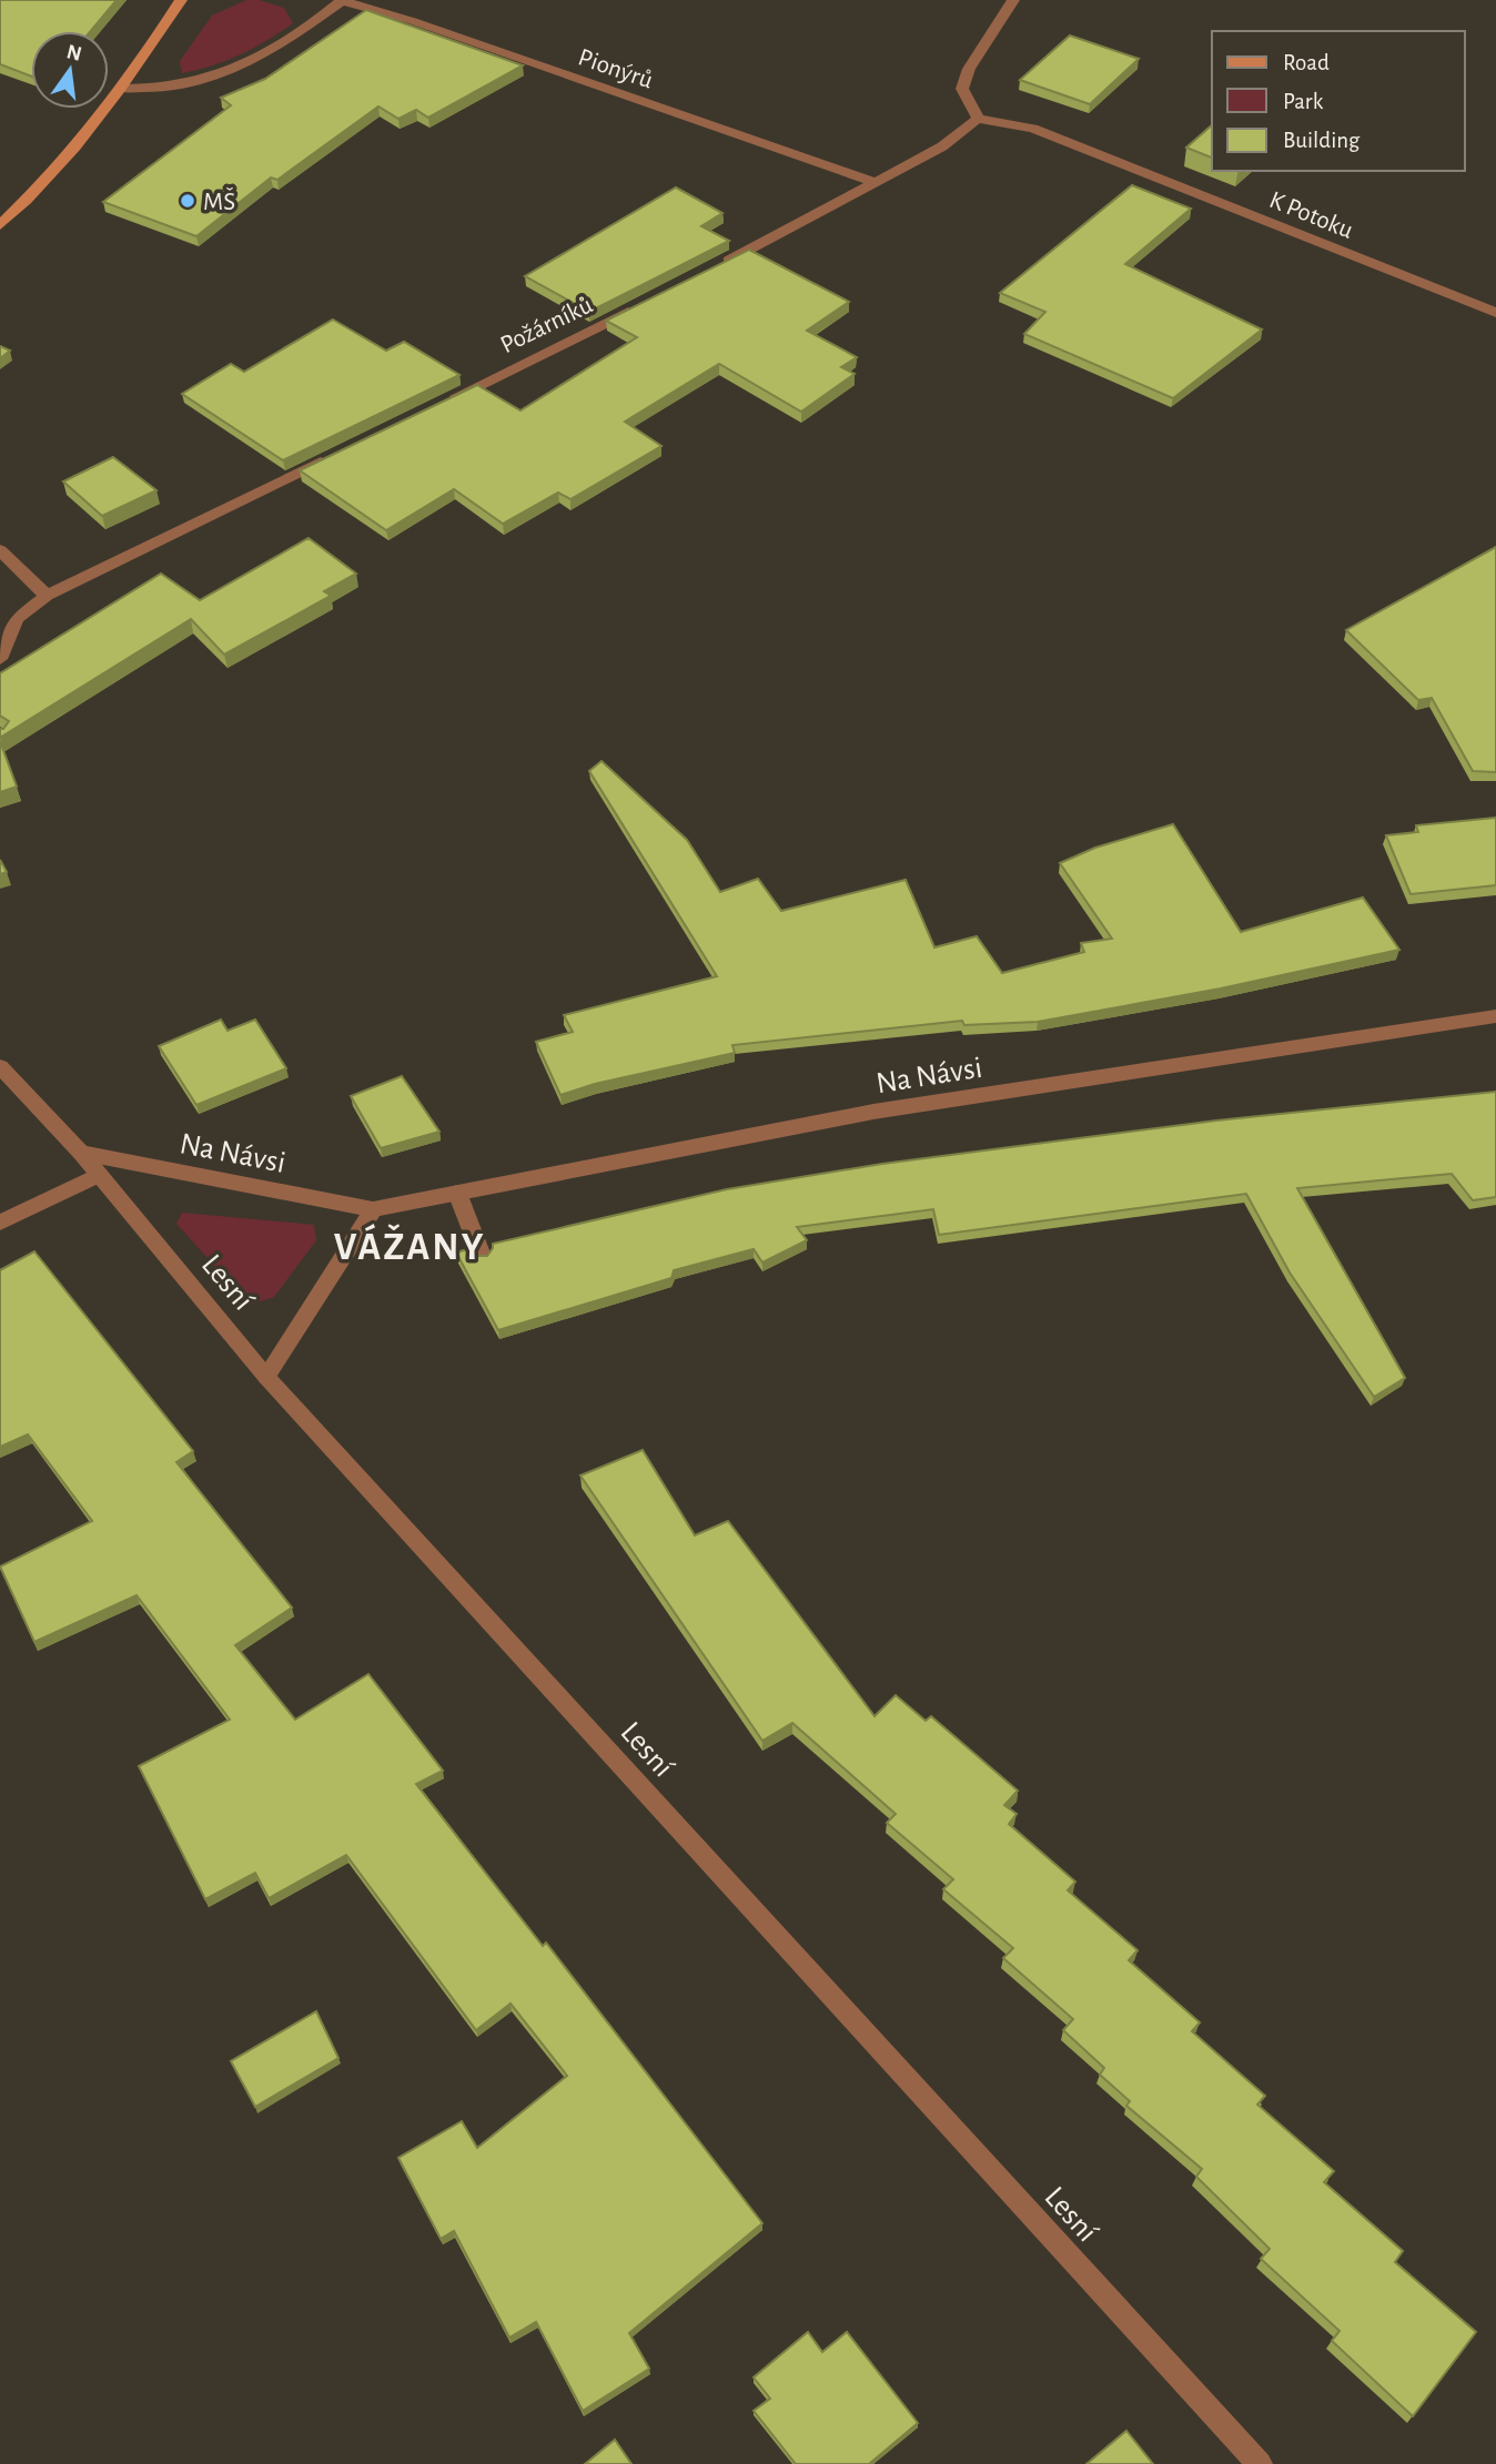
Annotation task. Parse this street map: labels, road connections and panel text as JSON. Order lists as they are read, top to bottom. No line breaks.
{"streets":{"street":["Pionýrů","K Potoku","Požárníků","Na Návsi","Lesní"]},"crossings":[["Na Návsi","Lesní"]],"districts":["VÁŽANY"],"places":["MŠ"],"legend":["Road","Park","Building"],"north":"top"}
